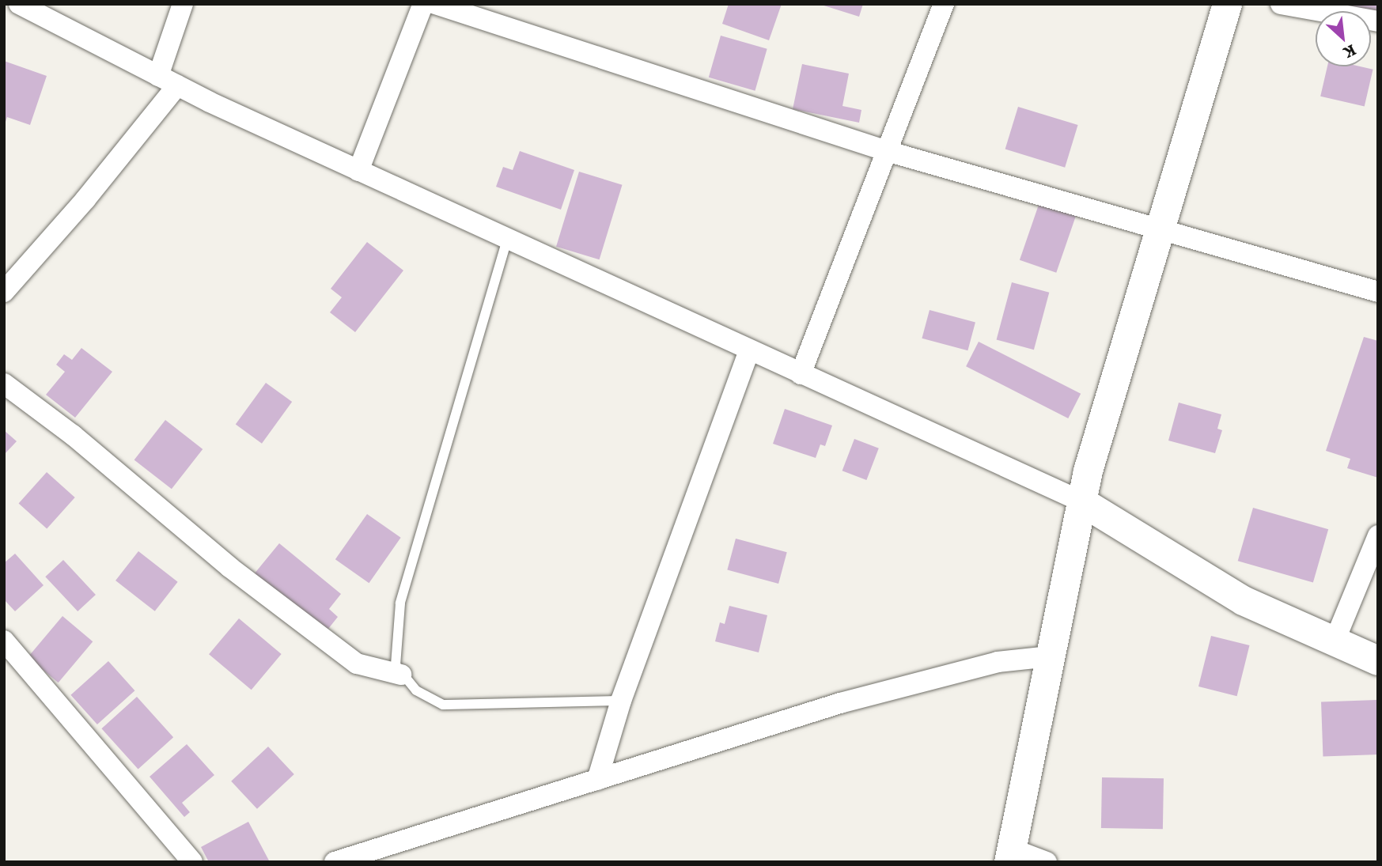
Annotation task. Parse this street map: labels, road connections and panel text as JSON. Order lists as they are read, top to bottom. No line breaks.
{"north":"bottom right"}
